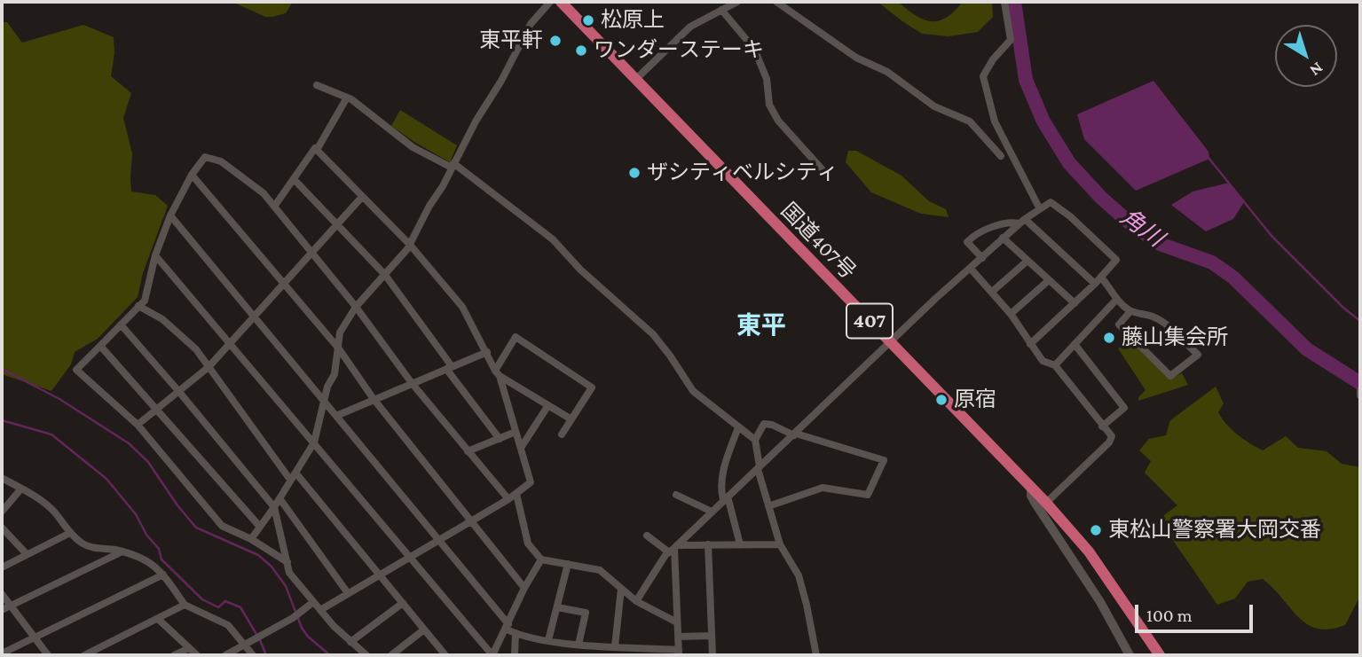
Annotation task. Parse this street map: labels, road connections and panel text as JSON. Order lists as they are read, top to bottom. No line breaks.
{"streets":{"highway":["国道407号","407"]},"districts":["東平"],"water":["角川"],"places":["松原上","東平軒","ワンダーステーキ","ザシティベルシティ","藤山集会所","原宿","東松山警察署大岡交番"],"scale_bar":"100 m","north":"bottom right"}
